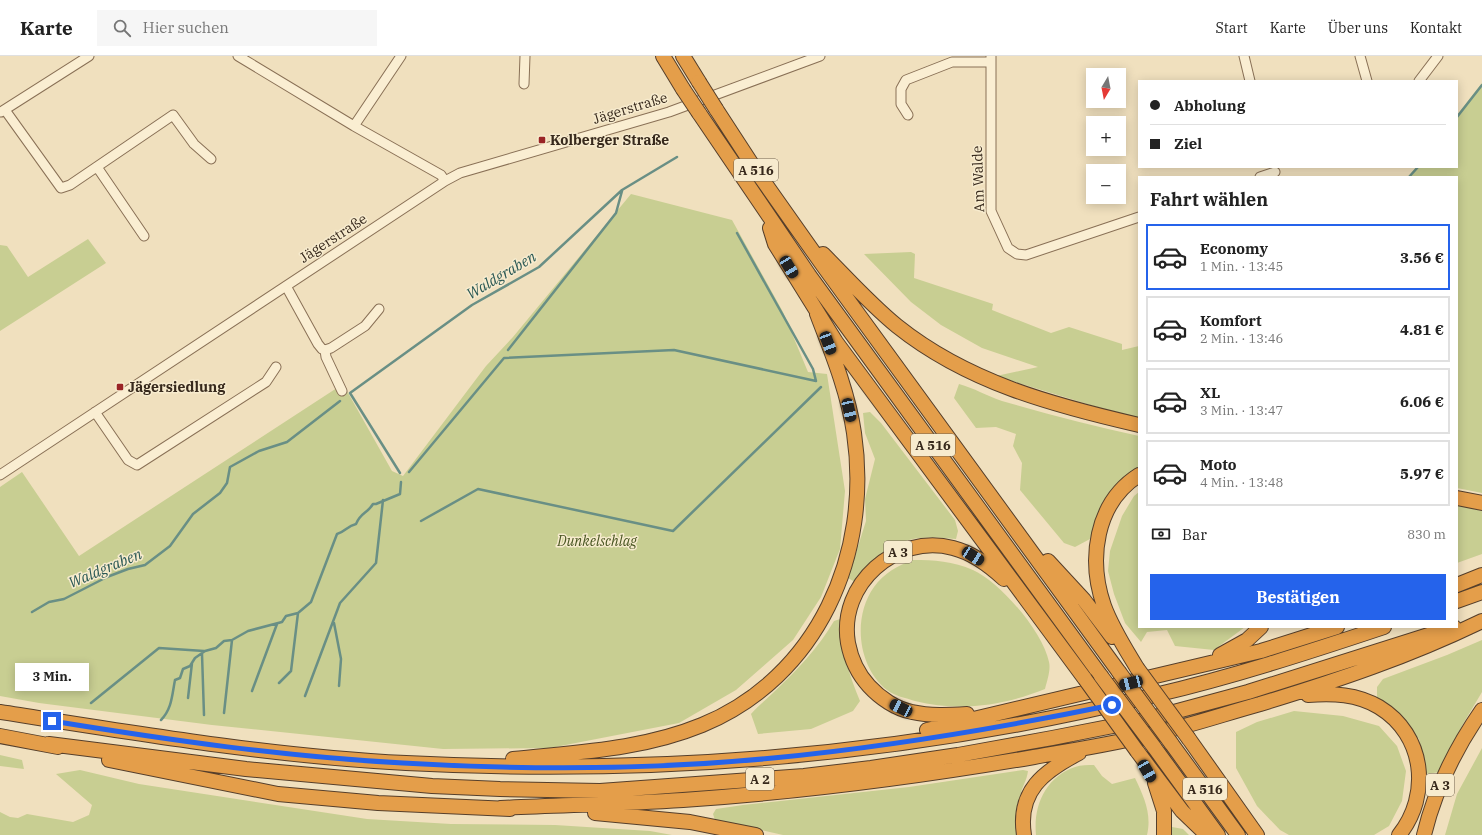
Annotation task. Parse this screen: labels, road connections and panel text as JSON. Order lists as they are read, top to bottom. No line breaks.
{"streets":{"highway":["A 516","A 3","A 2"],"street":["Jägerstraße","Am Walde"]},"water":["Waldgraben"],"parks":["Dunkelschlag"],"places":{"transit":["Kolberger Straße","Jägersiedlung"]},"north":"bottom","page":{"header":"Karte","search":"Hier suchen","nav":["Start","Karte","Über uns","Kontakt"],"map_buttons":["+","−"],"banner":["Abholung","Ziel"],"heading":"Fahrt wählen","list":[{"name":"Economy","note":"1 Min. · 13:45","value":"3.56 €"},{"name":"Komfort","note":"2 Min. · 13:46","value":"4.81 €"},{"name":"XL","note":"3 Min. · 13:47","value":"6.06 €"},{"name":"Moto","note":"4 Min. · 13:48","value":"5.97 €"}],"pay":["Bar","830 m"],"buttons":"Bestätigen","bubble":"3 Min."}}
